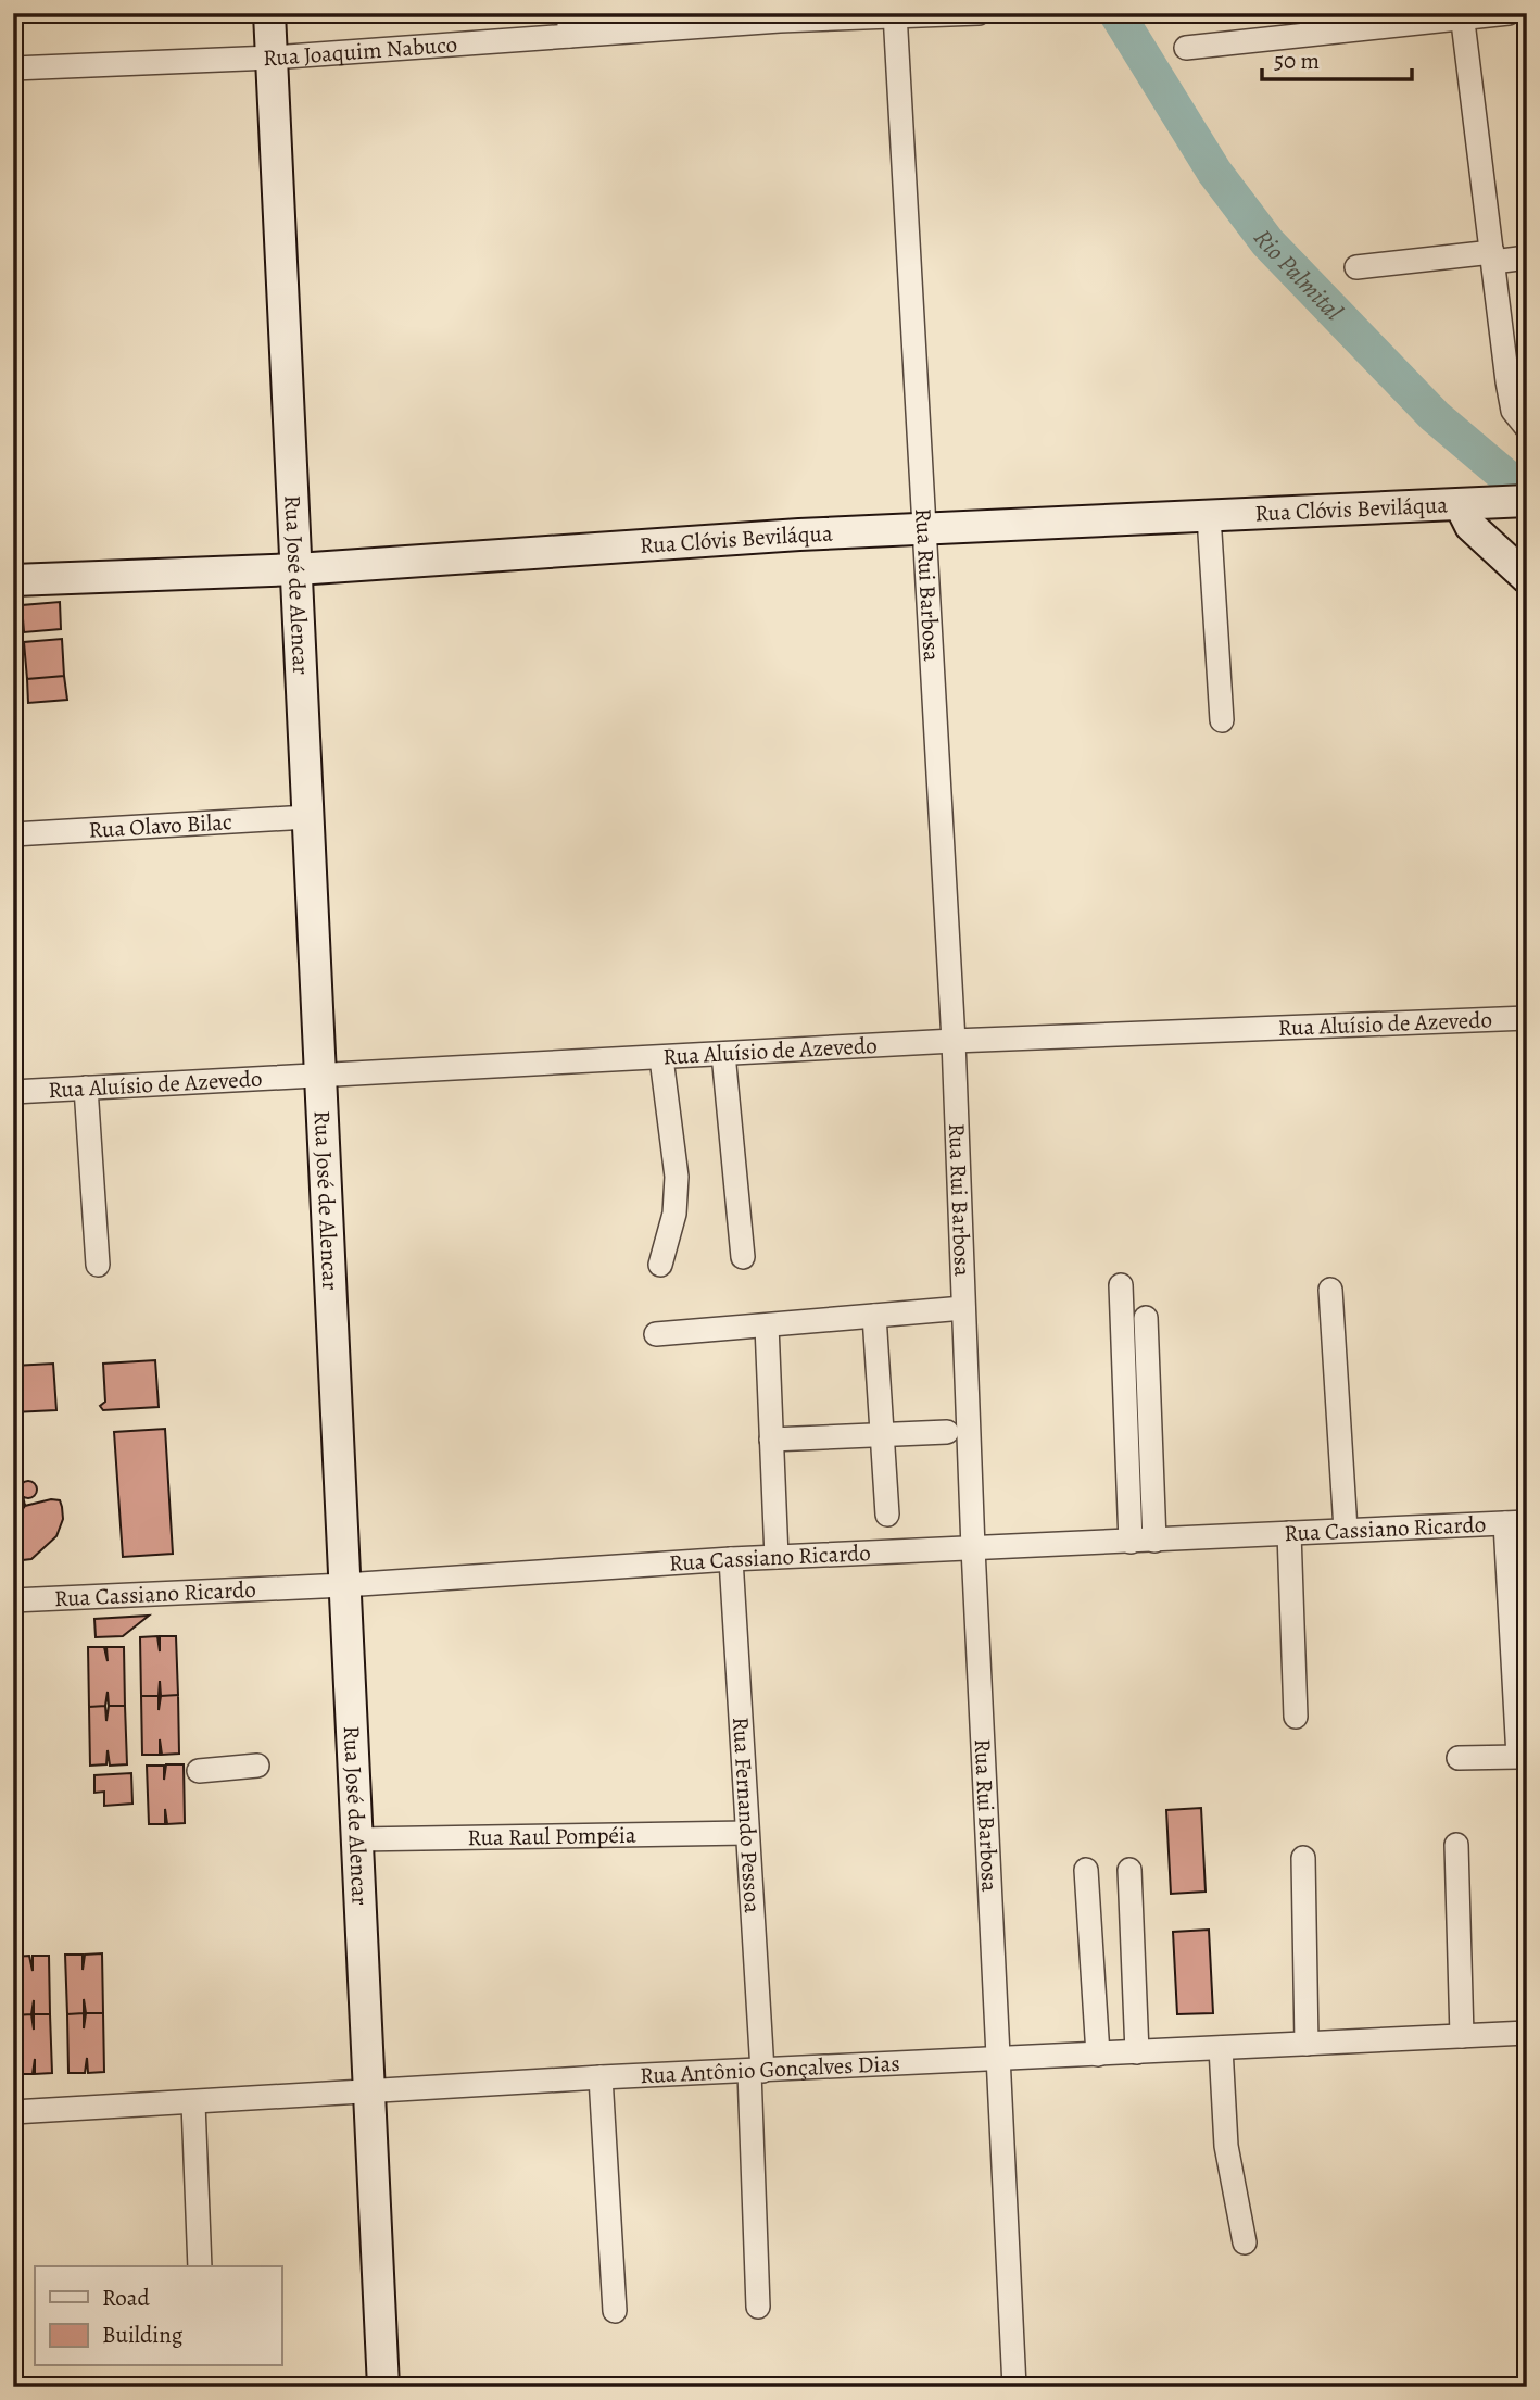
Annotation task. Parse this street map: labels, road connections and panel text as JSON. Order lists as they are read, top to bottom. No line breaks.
{"streets":{"street":["Rua Joaquim Nabuco","Rua Clóvis Beviláqua","Rua José de Alencar","Rua Rui Barbosa","Rua Olavo Bilac","Rua Aluísio de Azevedo","Rua Cassiano Ricardo","Rua Fernando Pessoa","Rua Raul Pompéia","Rua Antônio Gonçalves Dias"]},"crossings":[["Rua Joaquim Nabuco","Rua José de Alencar"],["Rua Joaquim Nabuco","Rua Rui Barbosa"],["Rua Clóvis Beviláqua","Rua José de Alencar"],["Rua Clóvis Beviláqua","Rua Rui Barbosa"],["Rua José de Alencar","Rua Olavo Bilac"],["Rua José de Alencar","Rua Aluísio de Azevedo"],["Rua José de Alencar","Rua Cassiano Ricardo"],["Rua José de Alencar","Rua Raul Pompéia"],["Rua José de Alencar","Rua Antônio Gonçalves Dias"],["Rua Rui Barbosa","Rua Aluísio de Azevedo"],["Rua Rui Barbosa","Rua Cassiano Ricardo"],["Rua Rui Barbosa","Rua Antônio Gonçalves Dias"],["Rua Cassiano Ricardo","Rua Fernando Pessoa"],["Rua Fernando Pessoa","Rua Raul Pompéia"],["Rua Fernando Pessoa","Rua Antônio Gonçalves Dias"]],"water":["Rio Palmital"],"legend":["Road","Building"],"scale_bar":"50 m"}
